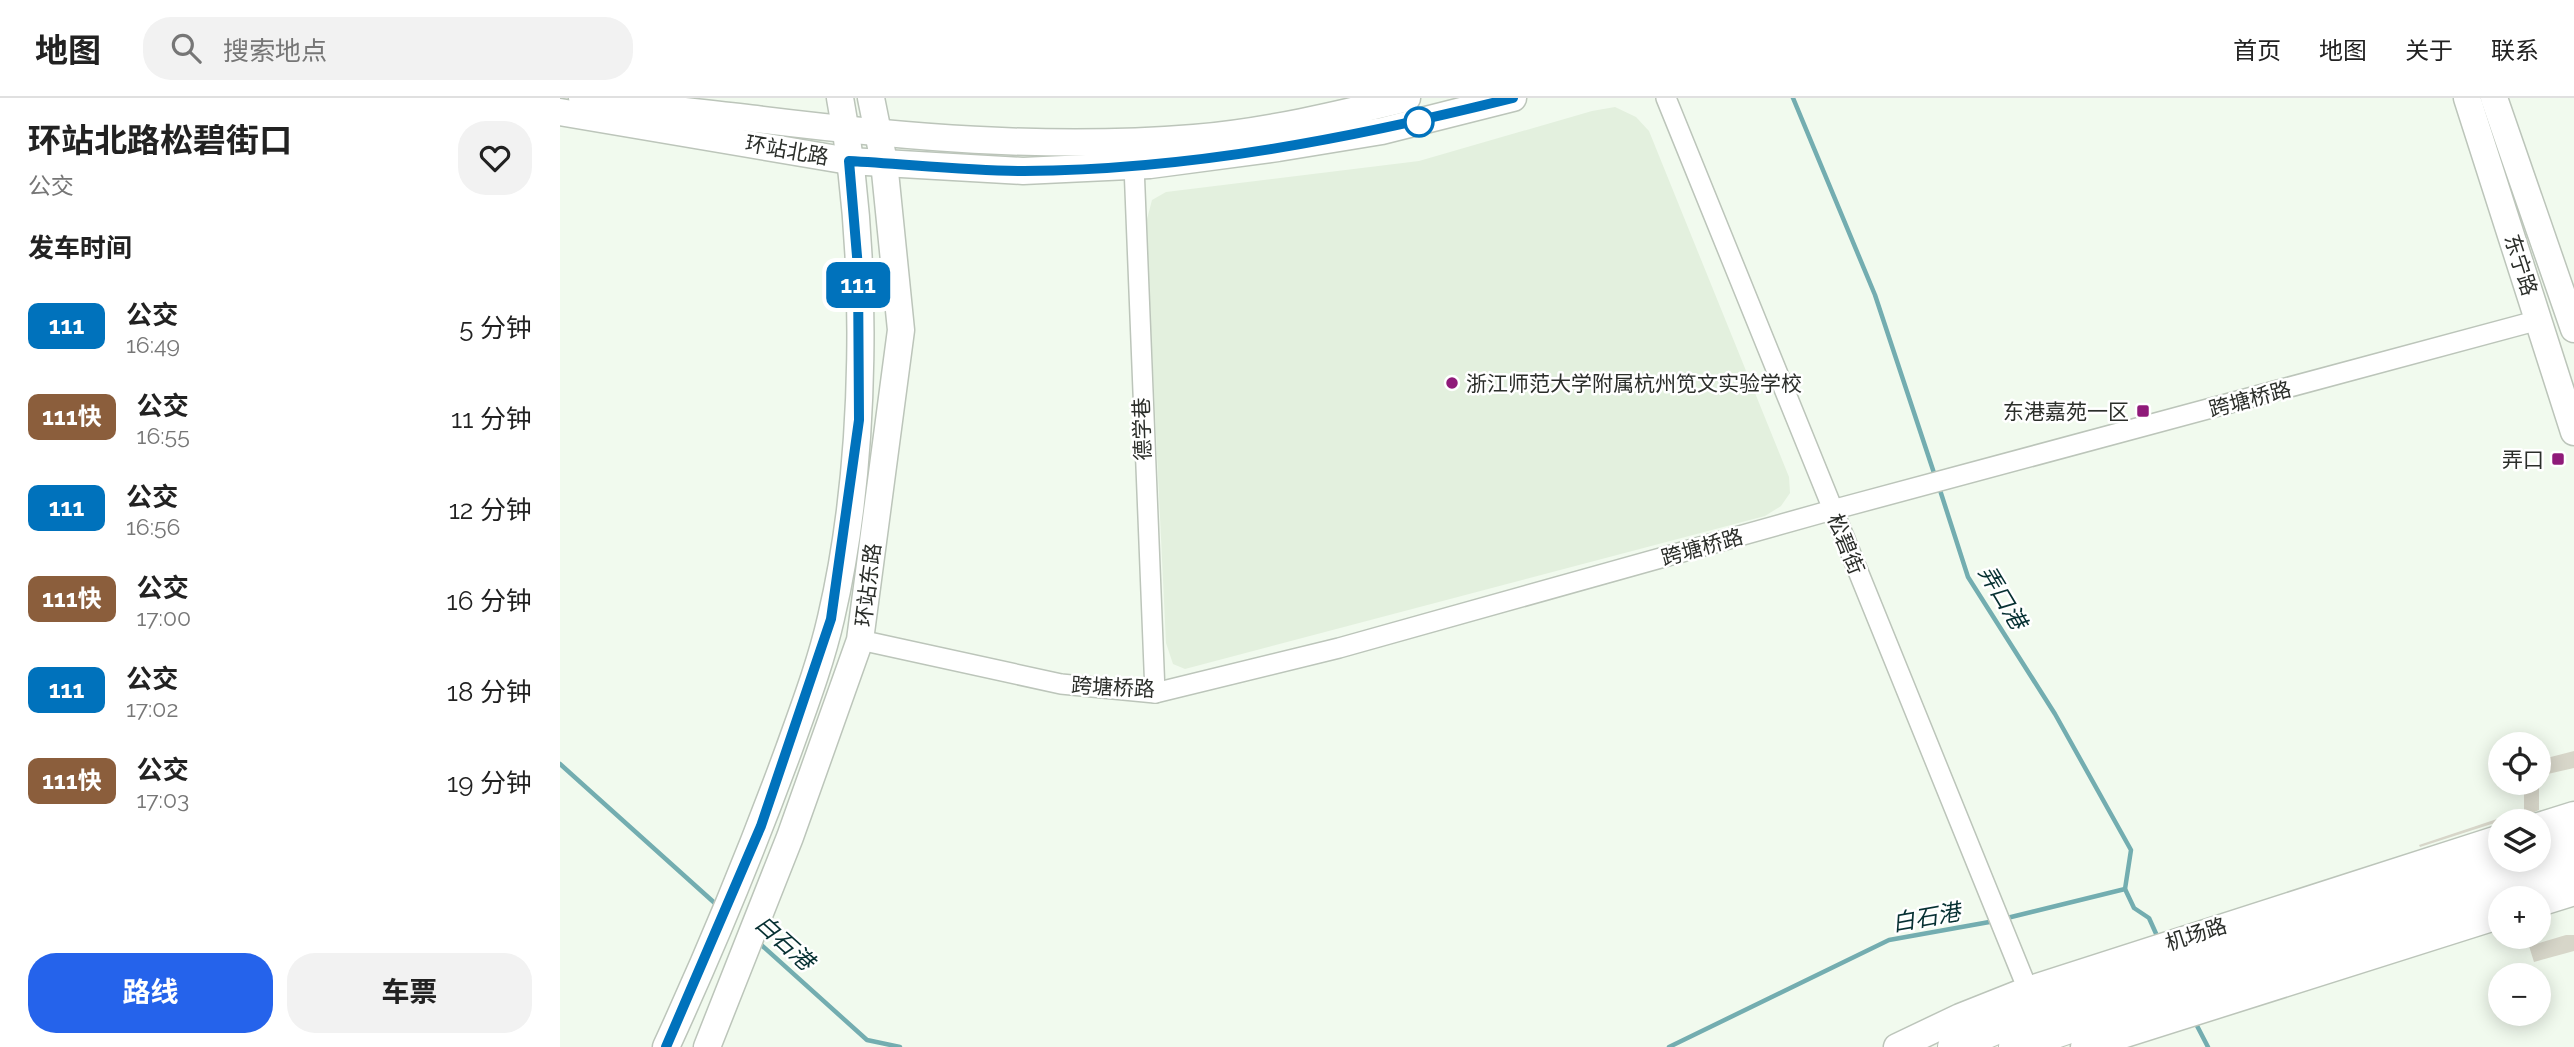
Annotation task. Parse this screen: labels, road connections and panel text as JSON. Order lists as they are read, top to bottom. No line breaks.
{"streets":{"main road":["环站北路","东宁路","环站东路","机场路"],"street":["跨塘桥路","德学巷","松碧街"]},"crossings":[["环站北路","德学巷"],["环站北路","环站东路"],["东宁路","跨塘桥路"],["跨塘桥路","德学巷"],["跨塘桥路","松碧街"],["跨塘桥路","环站东路"],["松碧街","机场路"]],"water":["弄口港","白石港"],"places":{"other":["浙江师范大学附属杭州笕文实验学校"],"transit":["东港嘉苑一区","弄口"]},"lines":["bus line 111"],"page":{"header":"地图","search":"搜索地点","nav":["首页","地图","关于","联系"],"heading":[["环站北路松碧街口","公交"],"发车时间"],"on_map":"111","list":[{"mark":"111","name":"公交","note":"16:49","value":"5 分钟"},{"mark":"111快","name":"公交","note":"16:55","value":"11 分钟"},{"mark":"111","name":"公交","note":"16:56","value":"12 分钟"},{"mark":"111快","name":"公交","note":"17:00","value":"16 分钟"},{"mark":"111","name":"公交","note":"17:02","value":"18 分钟"},{"mark":"111快","name":"公交","note":"17:03","value":"19 分钟"}],"map_buttons":["+","−"],"buttons":["路线","车票"]}}
